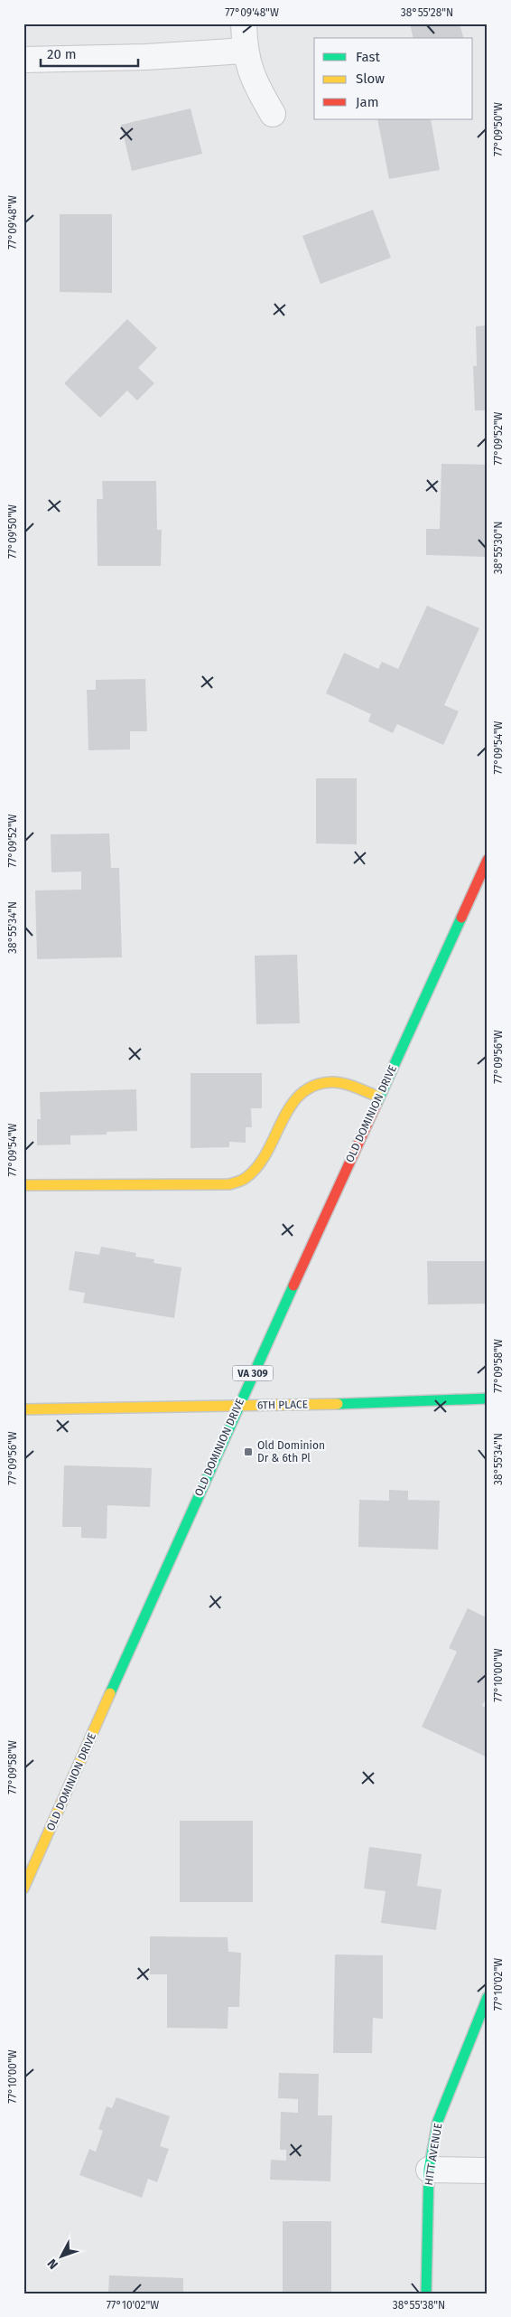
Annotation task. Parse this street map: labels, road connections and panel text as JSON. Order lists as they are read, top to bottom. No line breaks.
{"streets":{"street":["OLD DOMINION DRIVE","VA 309","6TH PLACE","HITT AVENUE"]},"crossings":[["OLD DOMINION DRIVE","6TH PLACE"]],"places":{"transit":["Old Dominion Dr & 6th Pl"]},"legend":["Fast","Slow","Jam"],"scale_bar":"20 m","north":"bottom left","coordinates":["77°09'48\"W","38°55'28\"N","77°09'50\"W","77°09'52\"W","38°55'30\"N","77°09'54\"W","38°55'34\"N","77°09'56\"W","77°09'58\"W","77°10'00\"W","77°10'02\"W","38°55'38\"N"]}
